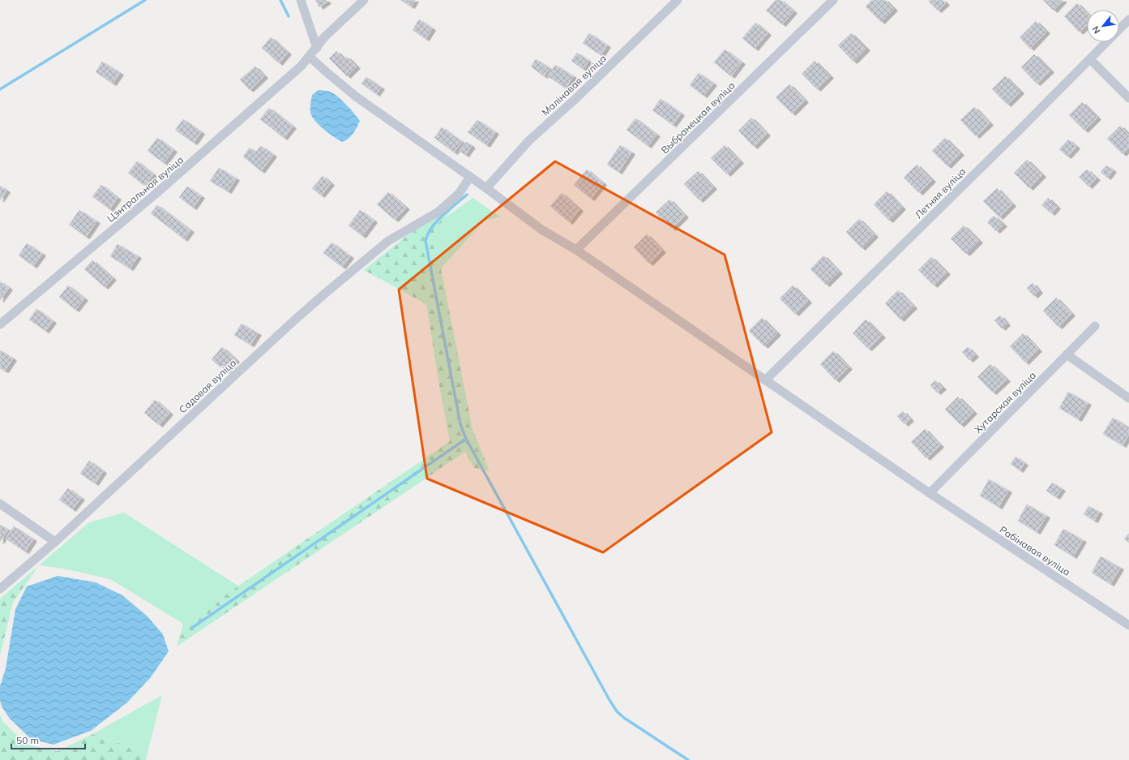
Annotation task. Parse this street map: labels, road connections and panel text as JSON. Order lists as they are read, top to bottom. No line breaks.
{"streets":{"street":["Малінавая вуліца","Выбранецкая вуліца","Цэнтральная вуліца","Летняя вуліца","Садовая вуліца","Хутарская вуліца","Рабінавая вуліца"]},"crossings":[["Малінавая вуліца","Рабінавая вуліца"],["Выбранецкая вуліца","Рабінавая вуліца"],["Цэнтральная вуліца","Рабінавая вуліца"],["Летняя вуліца","Рабінавая вуліца"],["Садовая вуліца","Рабінавая вуліца"],["Хутарская вуліца","Рабінавая вуліца"]],"scale_bar":"50 m","north":"bottom left"}
